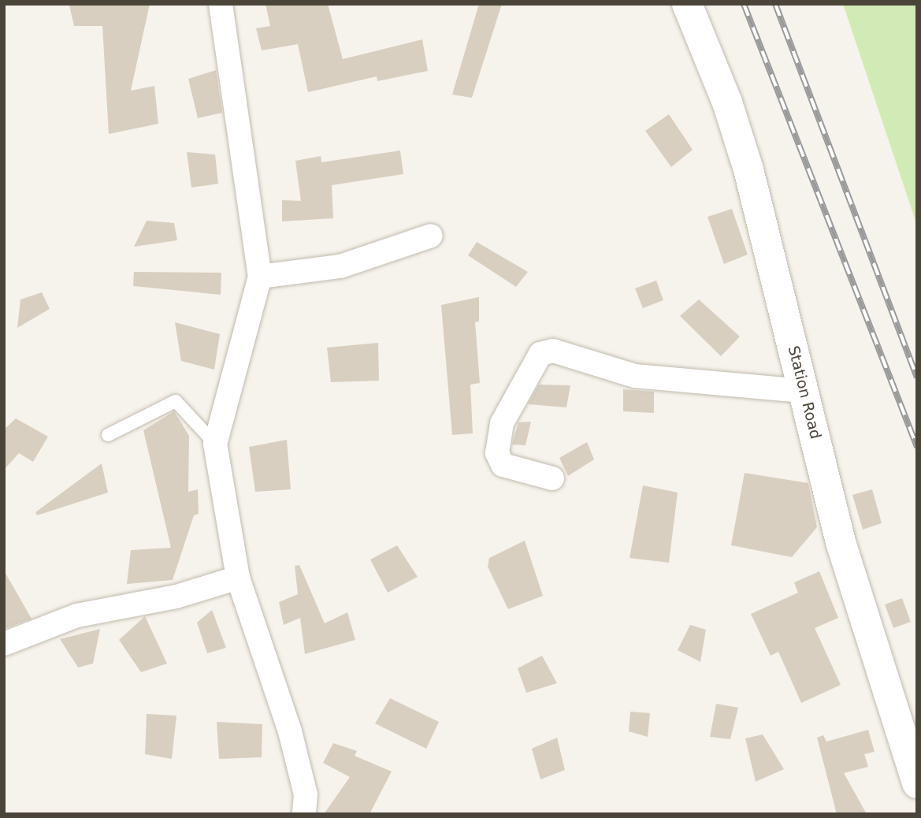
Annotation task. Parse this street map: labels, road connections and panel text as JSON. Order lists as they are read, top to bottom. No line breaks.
{"streets":{"street":["Station Road"]}}
